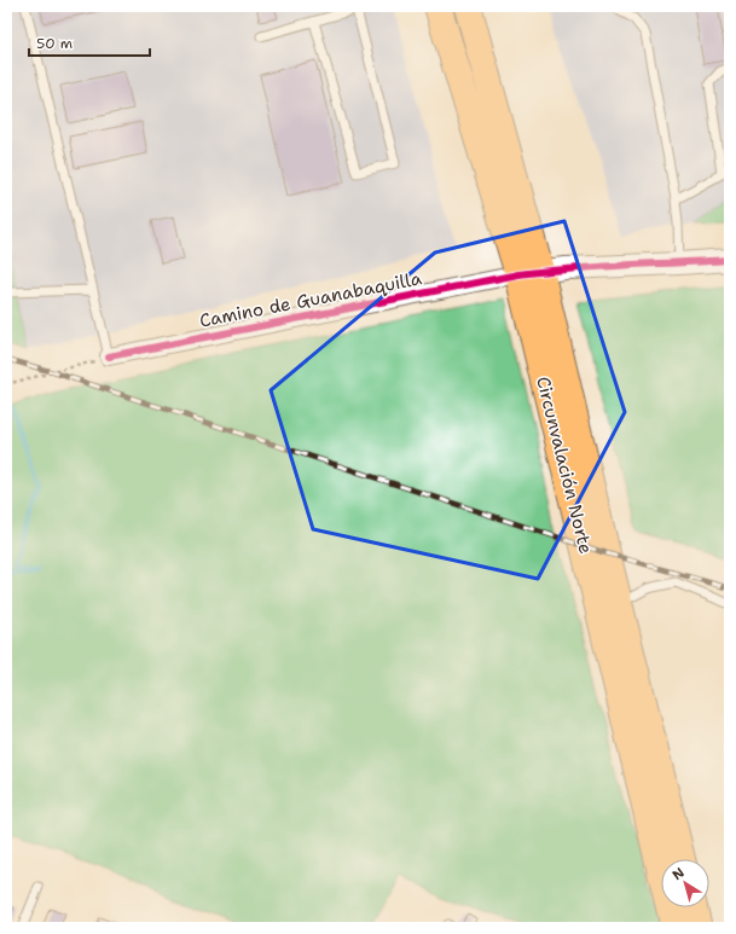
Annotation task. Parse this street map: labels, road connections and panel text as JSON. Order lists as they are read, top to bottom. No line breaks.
{"streets":{"highway":["Circunvalación Norte"],"street":["Camino de Guanabaquilla"]},"crossings":[["Camino de Guanabaquilla","Circunvalación Norte"]],"scale_bar":"50 m","north":"top left"}
